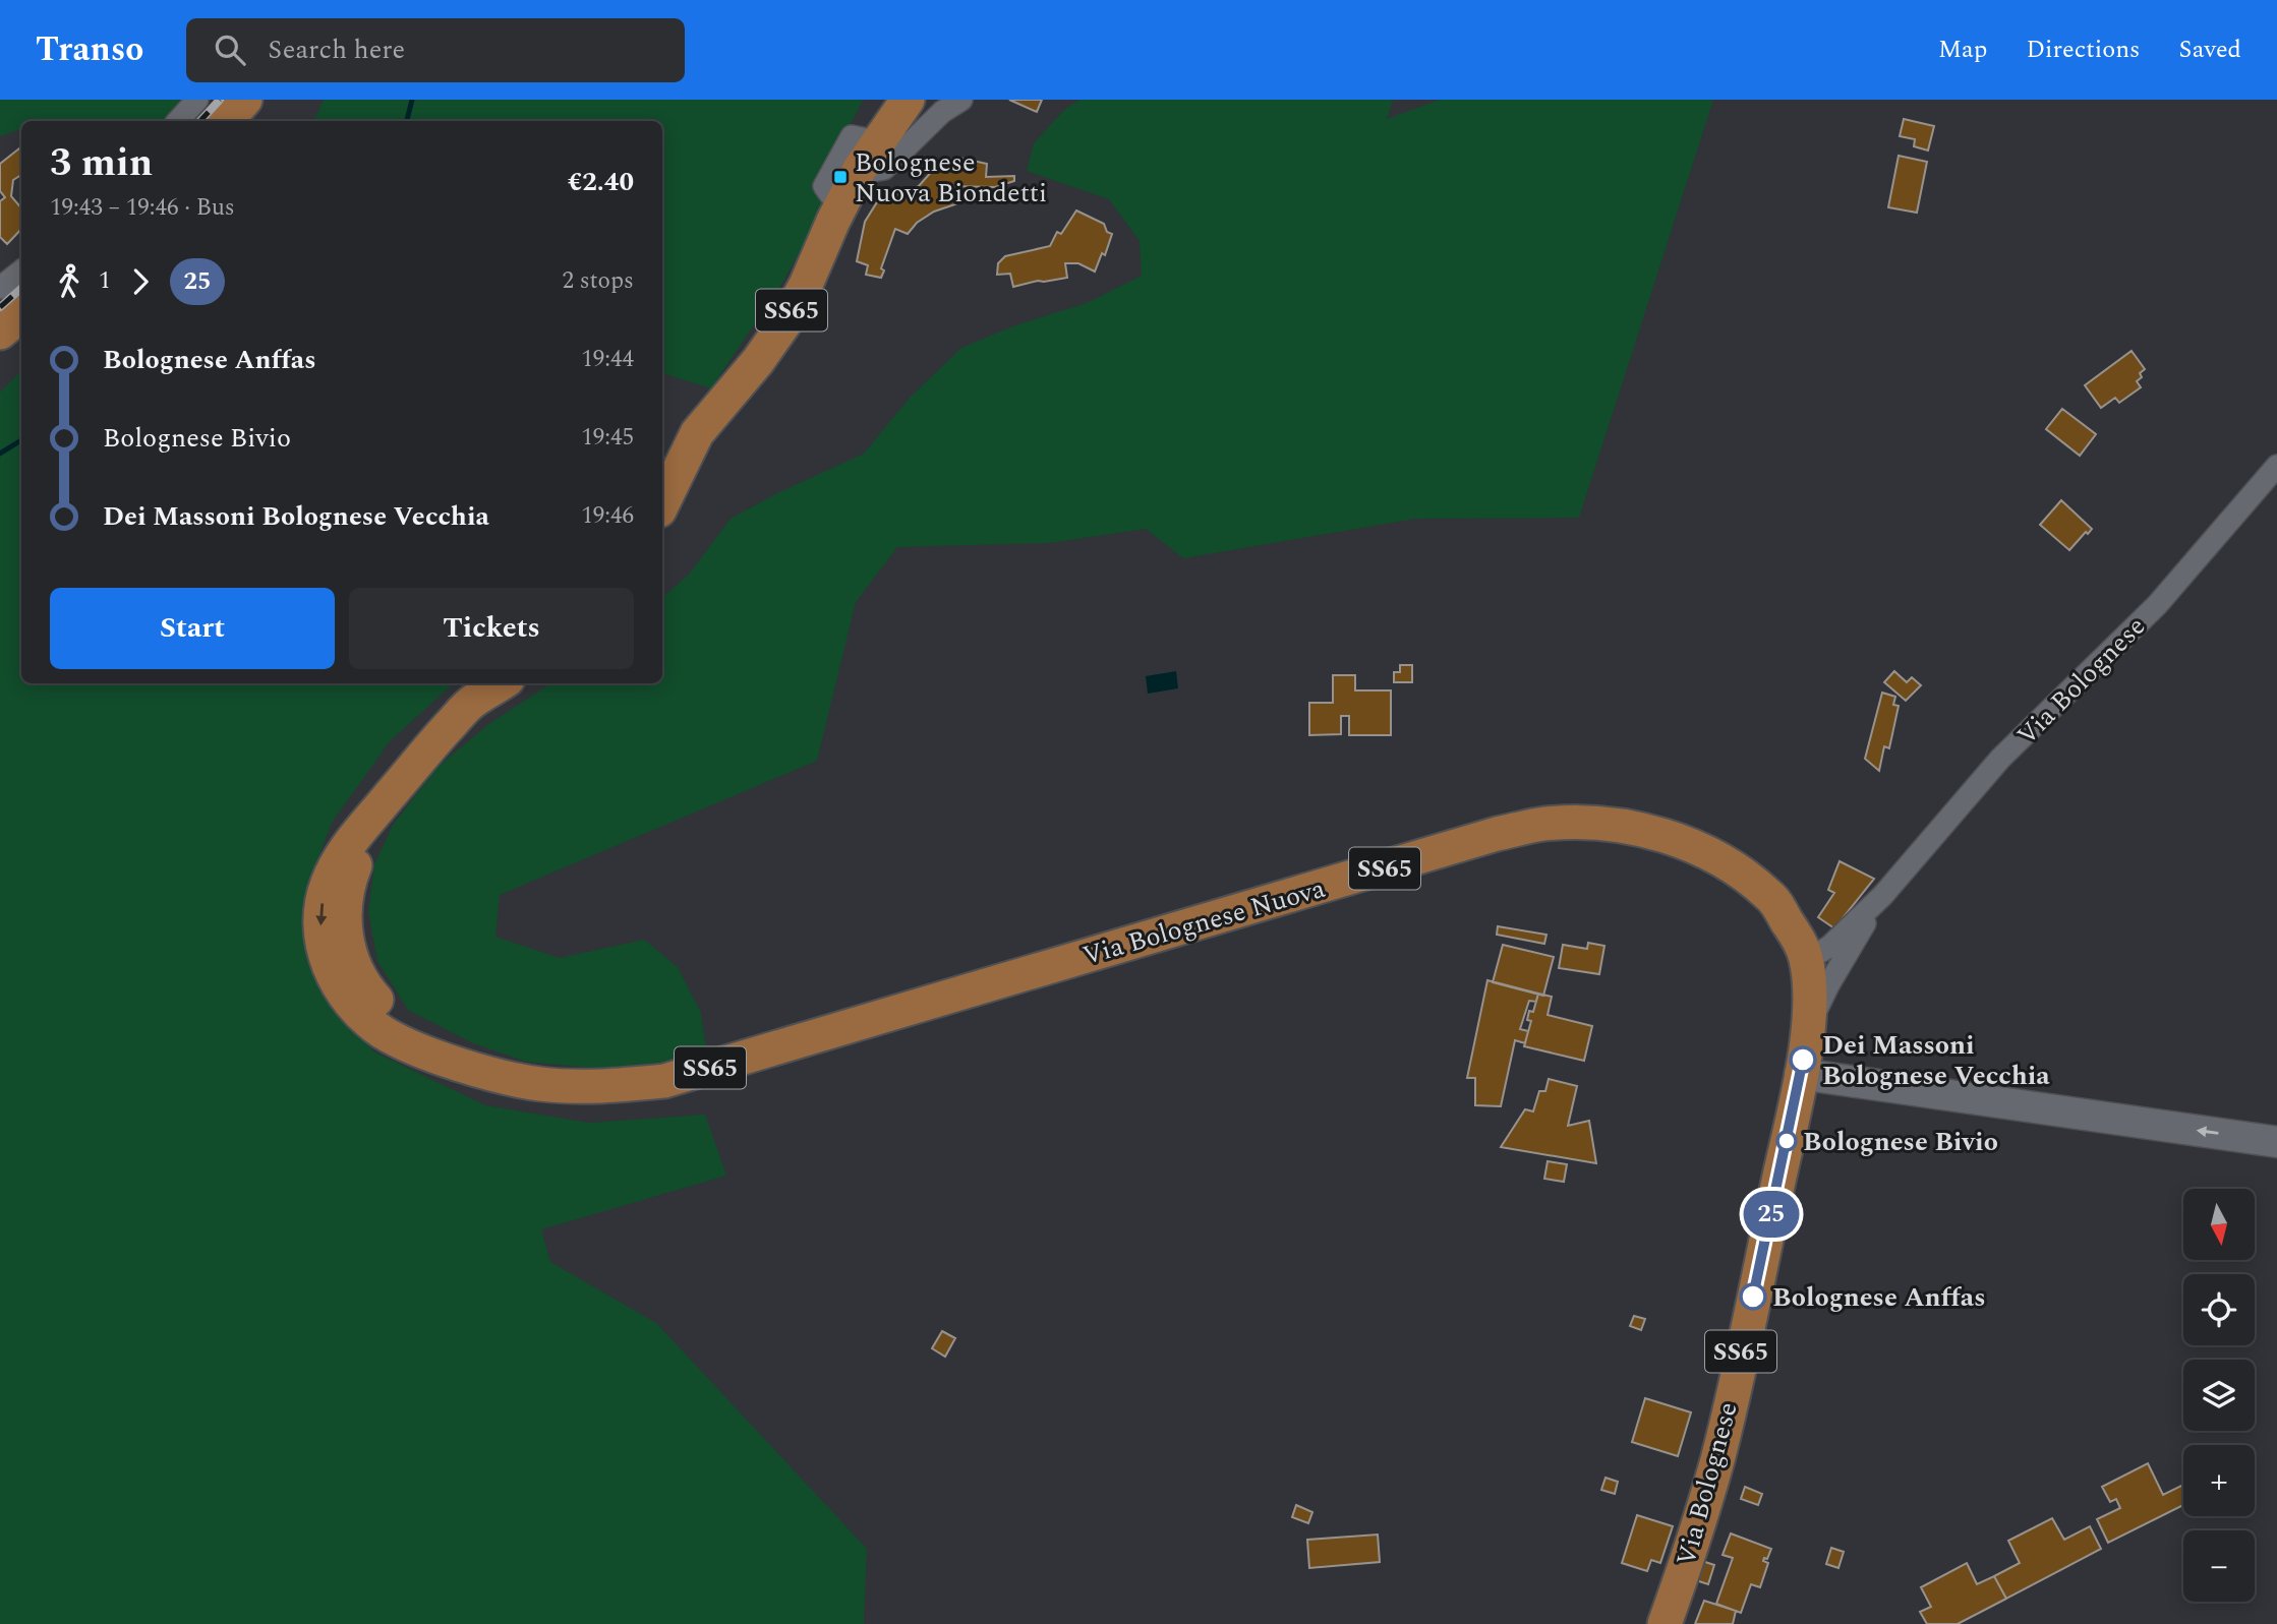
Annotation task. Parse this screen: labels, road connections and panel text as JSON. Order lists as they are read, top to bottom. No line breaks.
{"streets":{"main road":["SS65","Via Bolognese","Via Bolognese Nuova"]},"crossings":[["Via Bolognese","Via Bolognese Nuova"]],"places":{"transit":["Bolognese Nuova Biondetti"],"other":["Dei Massoni Bolognese Vecchia","Bolognese Bivio","Bolognese Anffas"]},"lines":["bus line 25"],"north":"bottom","page":{"header":"Transo","search":"Search here","nav":["Map","Directions","Saved"],"on_map":"25","heading":["3 min","19:43 – 19:46 · Bus","€2.40"],"legs":["1","25","2 stops"],"list":[{"name":"Bolognese Anffas","value":"19:44"},{"name":"Bolognese Bivio","value":"19:45"},{"name":"Dei Massoni Bolognese Vecchia","value":"19:46"}],"buttons":["Start","Tickets"],"map_buttons":["+","−"]}}
